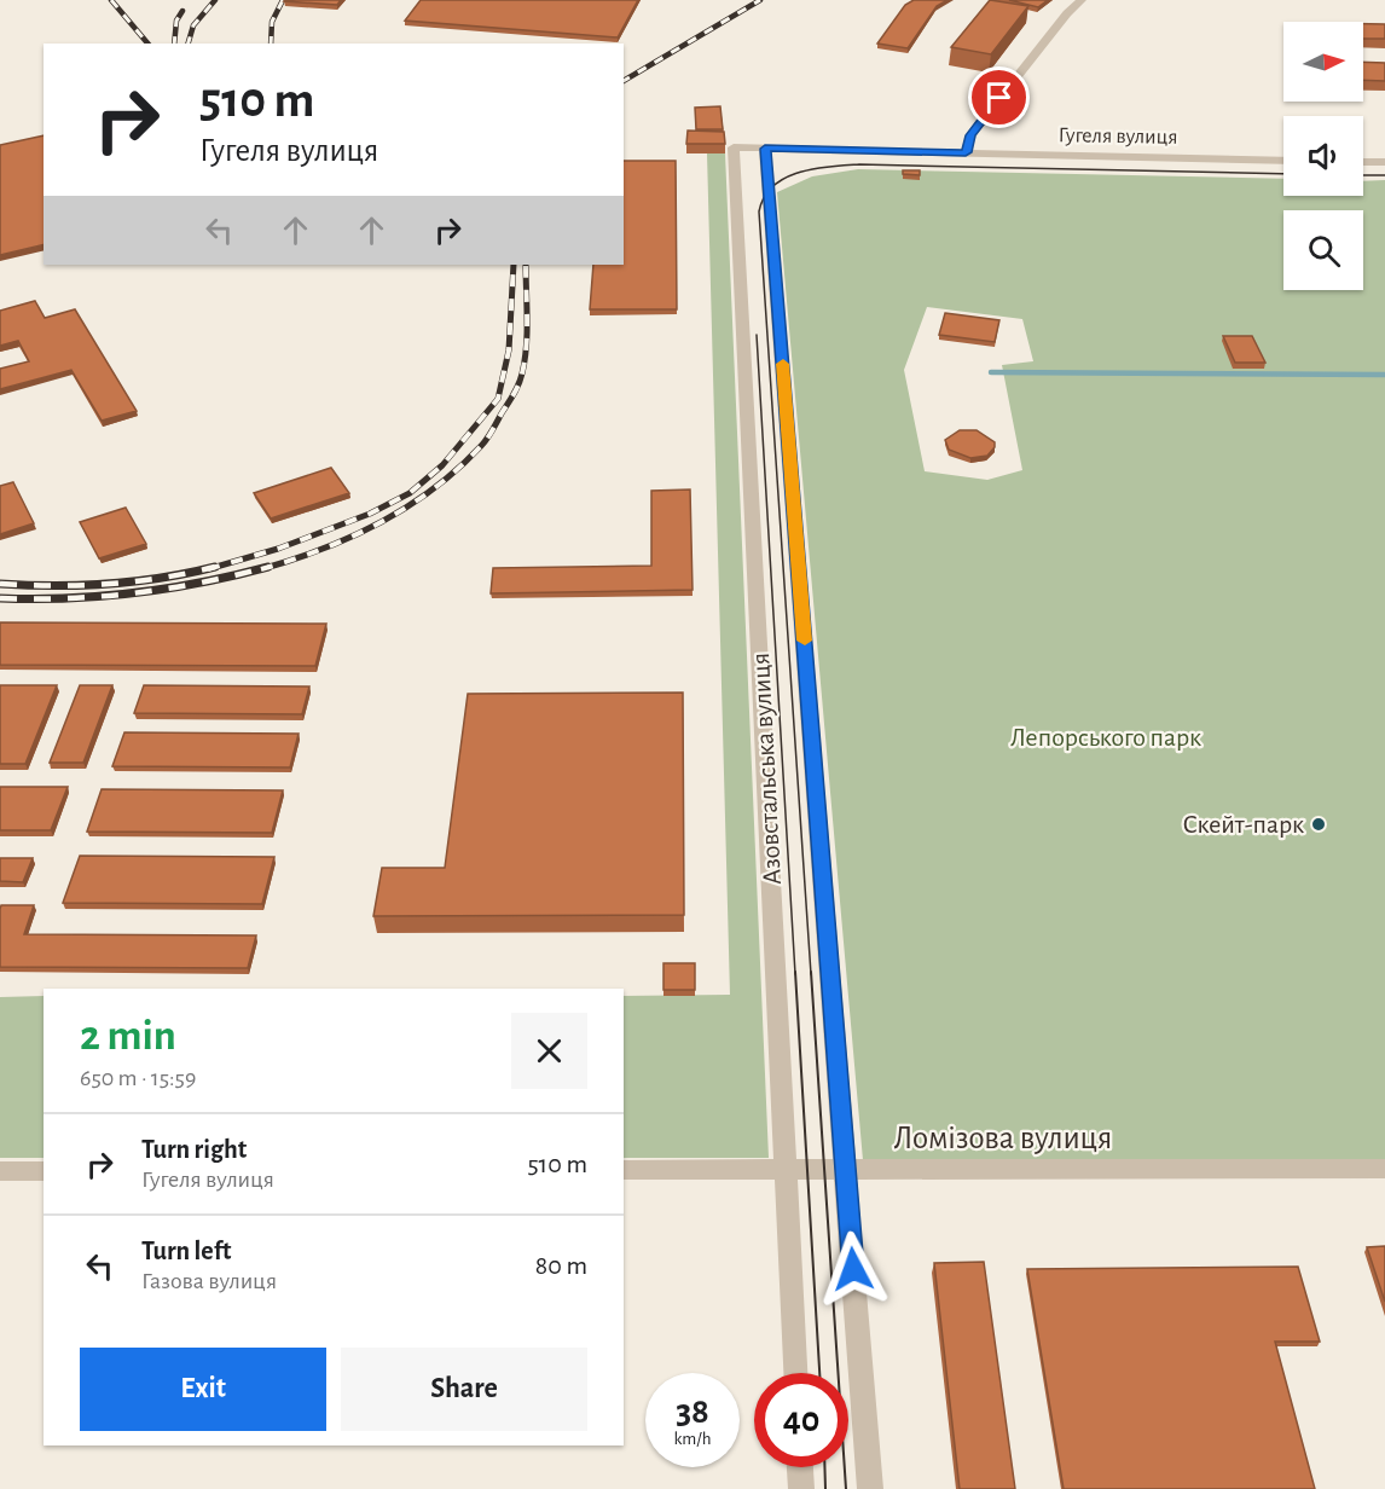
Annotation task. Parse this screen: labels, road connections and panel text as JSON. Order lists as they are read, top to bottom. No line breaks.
{"streets":{"street":["Гугеля вулиця","Азовстальська вулиця","Ломізова вулиця"]},"crossings":[["Гугеля вулиця","Азовстальська вулиця"],["Азовстальська вулиця","Ломізова вулиця"]],"parks":["Лепорського парк"],"places":["Скейт-парк"],"north":"right","page":{"turn":["510 m","Гугеля вулиця"],"heading":["2 min","650 m · 15:59"],"list":[{"name":"Turn right","note":"Гугеля вулиця","value":"510 m"},{"name":"Turn left","note":"Газова вулиця","value":"80 m"}],"buttons":["Exit","Share"],"speed":"38 km/h","limit":"40"}}
